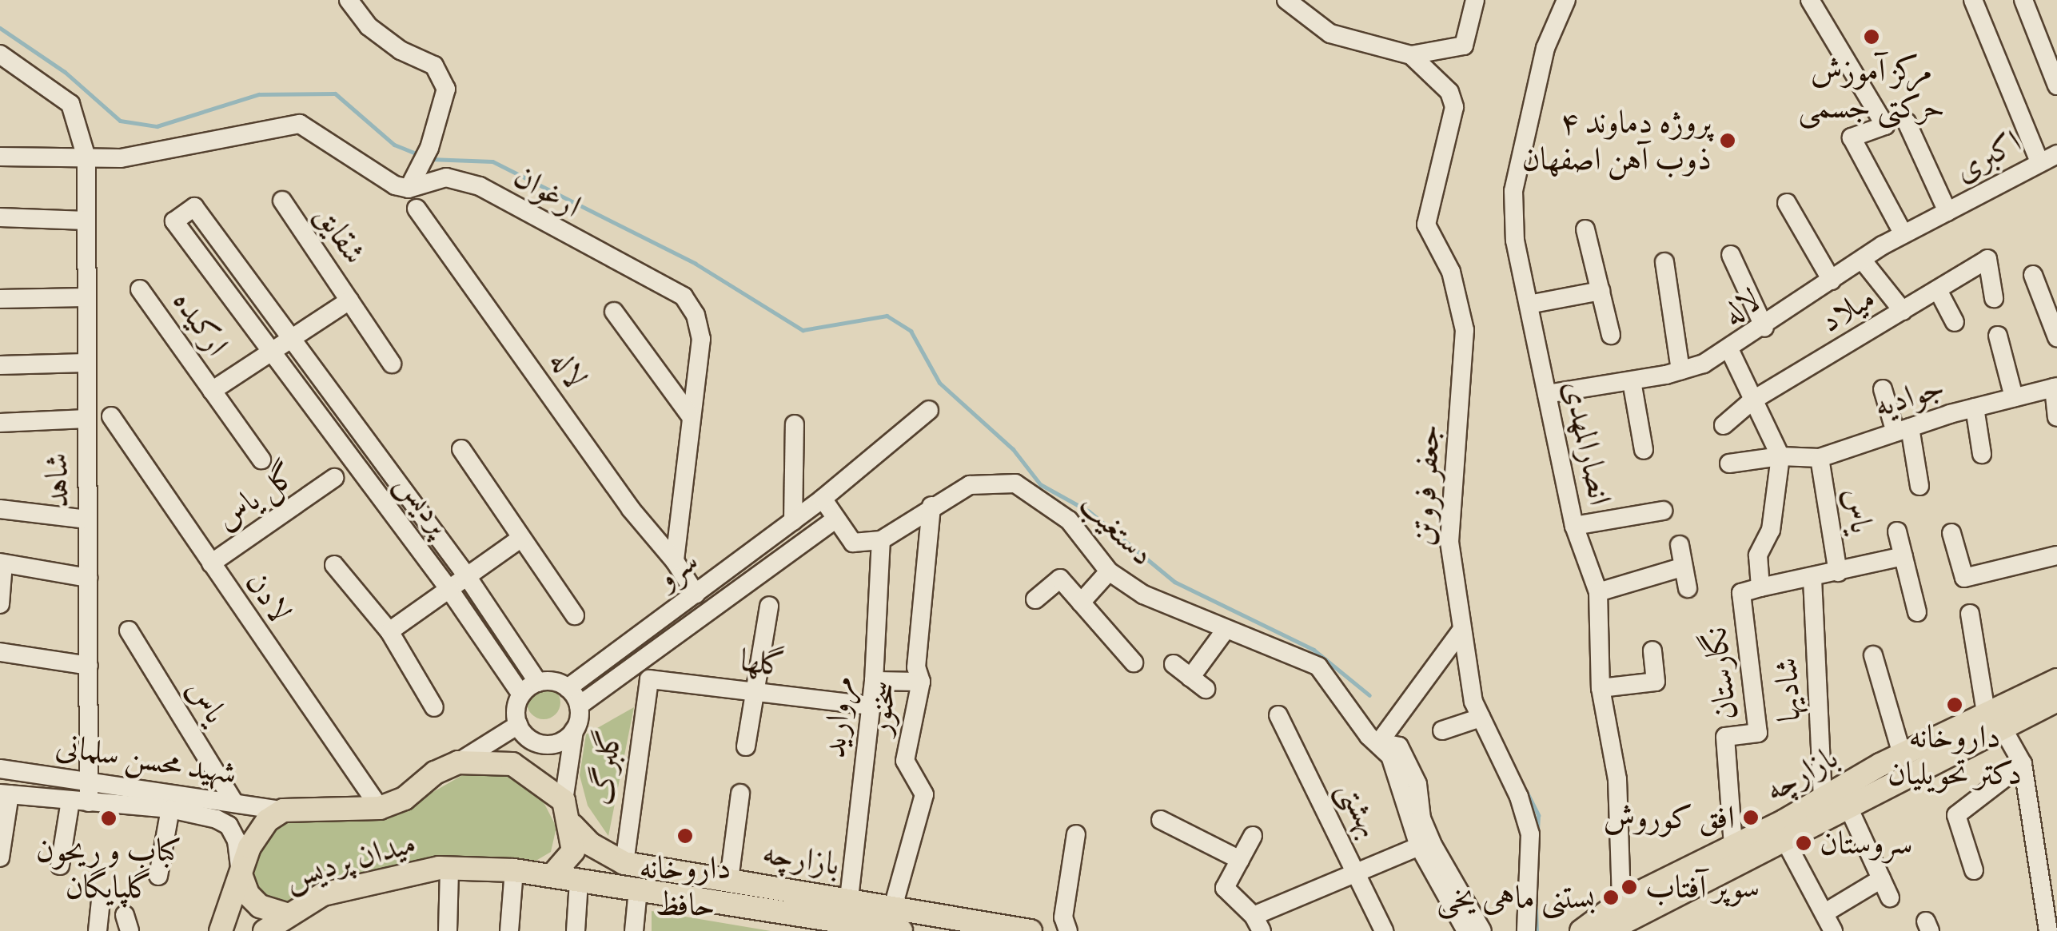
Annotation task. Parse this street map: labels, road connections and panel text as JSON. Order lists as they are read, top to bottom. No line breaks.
{"streets":{"main road":["بازارچه","میدان پردیس"],"street":["اکبری","ارغوان","شقایق","لاله","میلاد","ارکیده","جوادیه","انصارالمهدی","شاهد","جعفر فروتن","گل یاس","پردیس","یاس","دستغیب","سرو","لادن","گلها","نگارستان","شادیها","سخنور","مروارید","شهید محسن سلمانی","گلبرگ","بهشتی"]},"crossings":[["اکبری","لاله"],["ارغوان","لاله"],["شقایق","ارکیده"],["شقایق","پردیس"],["لاله","انصارالمهدی"],["ارکیده","پردیس"],["جوادیه","یاس"],["جوادیه","نگارستان"],["انصارالمهدی","بازارچه"],["شاهد","شهید محسن سلمانی"],["گل یاس","لادن"],["پردیس","سرو"],["یاس","شهید محسن سلمانی"],["دستغیب","سخنور"],["دستغیب","مروارید"],["لادن","میدان پردیس"],["گلها","مروارید"],["گلها","گلبرگ"],["نگارستان","بازارچه"],["شادیها","بازارچه"],["سخنور","بازارچه"],["مروارید","بازارچه"],["شهید محسن سلمانی","میدان پردیس"],["گلبرگ","بازارچه"],["بازارچه","میدان پردیس"]],"places":["مرکز آموزش حرکتی جسمی","پروژه دماوند ۴ ذوب آهن اصفهان","داروخانه دکتر تحویلیان","افق کوروش","کباب و ریحون گلپایگان","داروخانه حافظ","سروستان","سوپر آفتاب","بستنی ماهی یخی"]}
